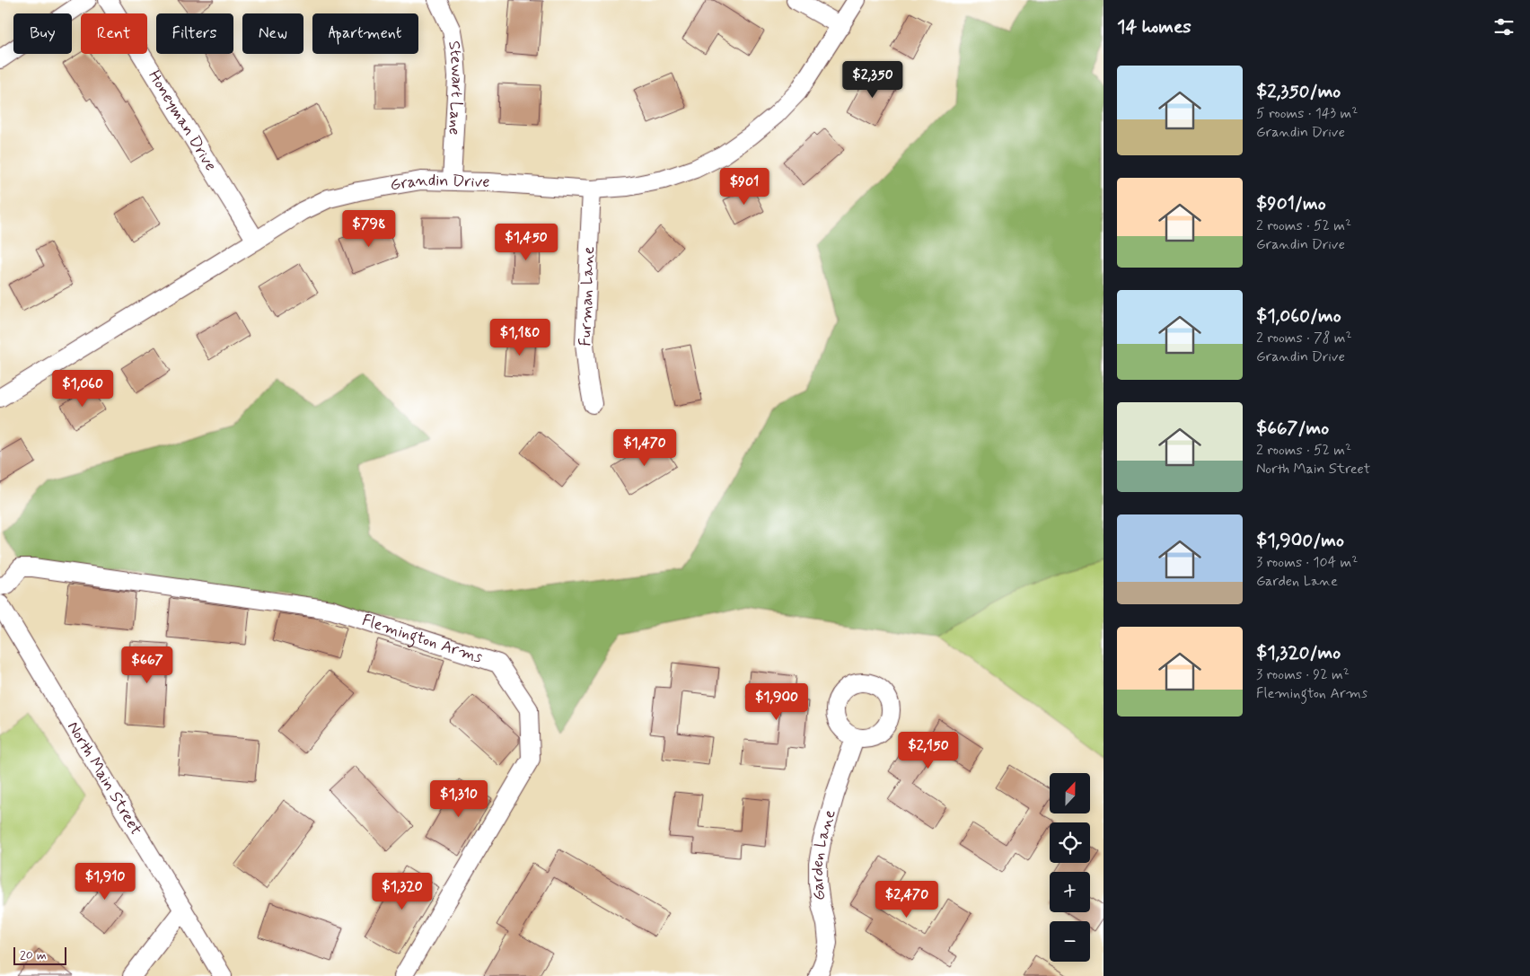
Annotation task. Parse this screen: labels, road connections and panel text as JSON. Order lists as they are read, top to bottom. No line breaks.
{"streets":{"street":["Stewart Lane","Honeyman Drive","Grandin Drive","Furman Lane","Flemington Arms","North Main Street","Garden Lane"]},"crossings":[["Stewart Lane","Grandin Drive"],["Honeyman Drive","Grandin Drive"],["Grandin Drive","Furman Lane"]],"scale_bar":"20 m","north":"top","page":{"heading":"14 homes","chip":["Buy","Rent","Filters","New","Apartment"],"list":[{"name":"$2,350/mo","note":"5 rooms · 143 m² · Grandin Drive"},{"name":"$901/mo","note":"2 rooms · 52 m² · Grandin Drive"},{"name":"$1,060/mo","note":"2 rooms · 78 m² · Grandin Drive"},{"name":"$667/mo","note":"2 rooms · 52 m² · North Main Street"},{"name":"$1,900/mo","note":"3 rooms · 104 m² · Garden Lane"},{"name":"$1,320/mo","note":"3 rooms · 92 m² · Flemington Arms"}],"price":["$2,350","$901","$798","$1,450","$1,180","$1,060","$1,470","$667","$1,900","$2,150","$1,310","$1,910","$1,320","$2,470"],"map_buttons":["+","−"],"scale":"20 m"}}
